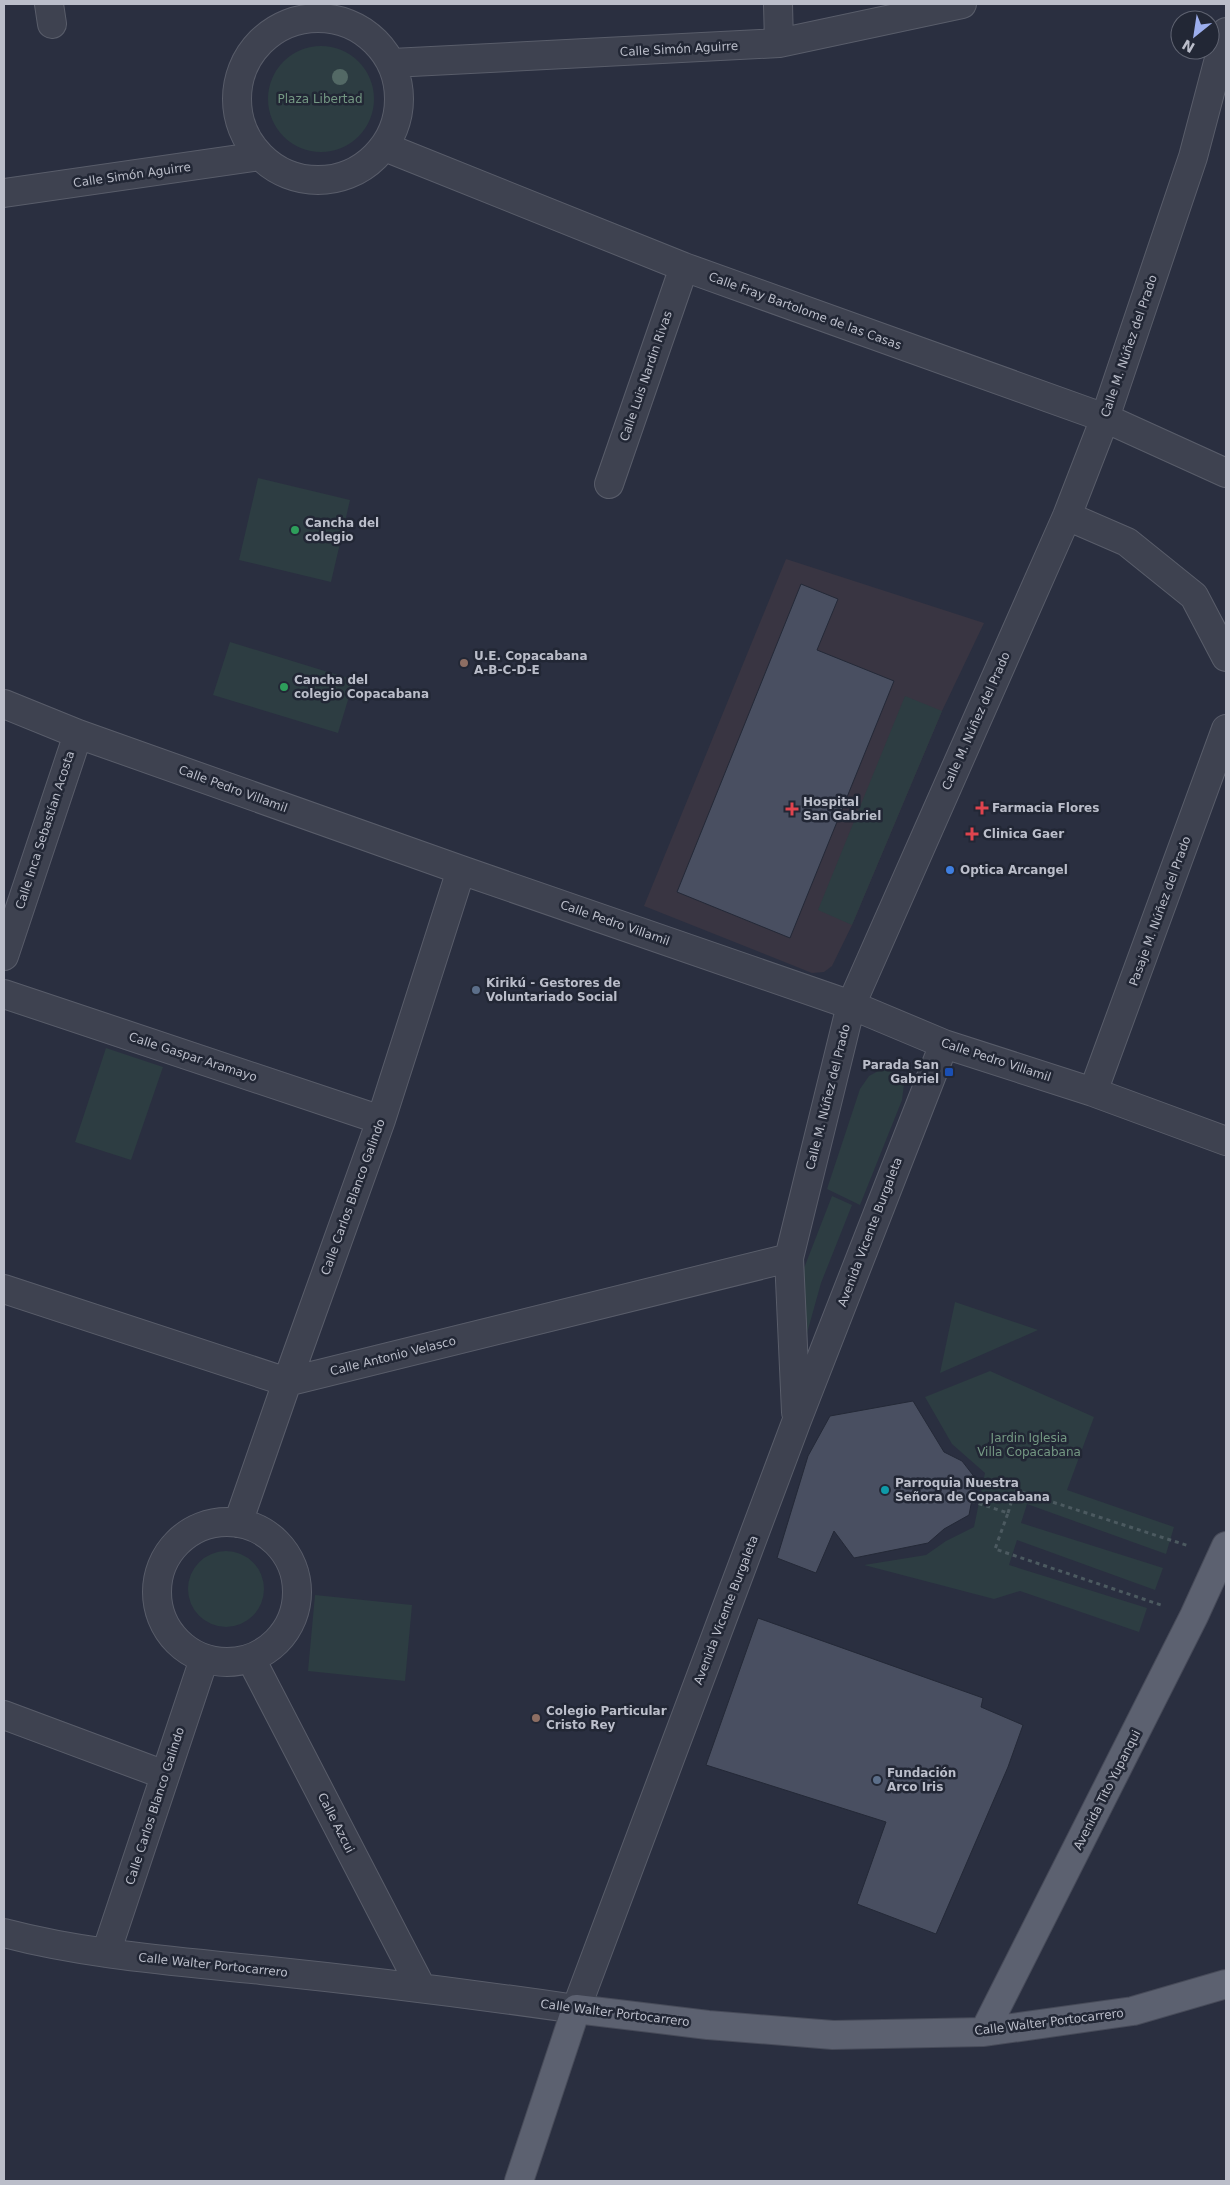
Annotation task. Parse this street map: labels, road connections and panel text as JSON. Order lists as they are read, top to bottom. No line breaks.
{"streets":{"main road":["Avenida Vicente Burgaleta","Avenida Tito Yupanqui","Calle Walter Portocarrero"],"street":["Calle Simón Aguirre","Calle Fray Bartolome de las Casas","Calle M. Núñez del Prado","Calle Luis Nardin Rivas","Calle Pedro Villamil","Calle Inca Sebastían Acosta","Pasaje M. Núñez del Prado","Calle Gaspar Aramayo","Calle Carlos Blanco Galindo","Calle Antonio Velasco","Calle Azcui"]},"crossings":[["Calle Simón Aguirre","Calle Fray Bartolome de las Casas"],["Calle Fray Bartolome de las Casas","Calle M. Núñez del Prado"],["Calle Fray Bartolome de las Casas","Calle Luis Nardin Rivas"],["Calle M. Núñez del Prado","Calle Pedro Villamil"],["Calle M. Núñez del Prado","Avenida Vicente Burgaleta"],["Calle M. Núñez del Prado","Calle Antonio Velasco"],["Calle Pedro Villamil","Calle Inca Sebastían Acosta"],["Calle Pedro Villamil","Pasaje M. Núñez del Prado"],["Calle Pedro Villamil","Calle Carlos Blanco Galindo"],["Calle Pedro Villamil","Avenida Vicente Burgaleta"],["Calle Gaspar Aramayo","Calle Carlos Blanco Galindo"],["Calle Carlos Blanco Galindo","Calle Antonio Velasco"],["Calle Carlos Blanco Galindo","Calle Azcui"],["Calle Carlos Blanco Galindo","Calle Walter Portocarrero"],["Avenida Vicente Burgaleta","Calle Walter Portocarrero"],["Avenida Tito Yupanqui","Calle Walter Portocarrero"],["Calle Azcui","Calle Walter Portocarrero"]],"parks":["Plaza Libertad","Jardin Iglesia Villa Copacabana"],"places":{"other":["Cancha del colegio","U.E. Copacabana A-B-C-D-E","Cancha del colegio Copacabana","Optica Arcangel","Kirikú - Gestores de Voluntariado Social","Parroquia Nuestra Señora de Copacabana","Colegio Particular Cristo Rey","Fundación Arco Iris"],"health":["Farmacia Flores","Hospital San Gabriel","Clinica Gaer"],"transit":["Parada San Gabriel"]},"north":"bottom left"}
